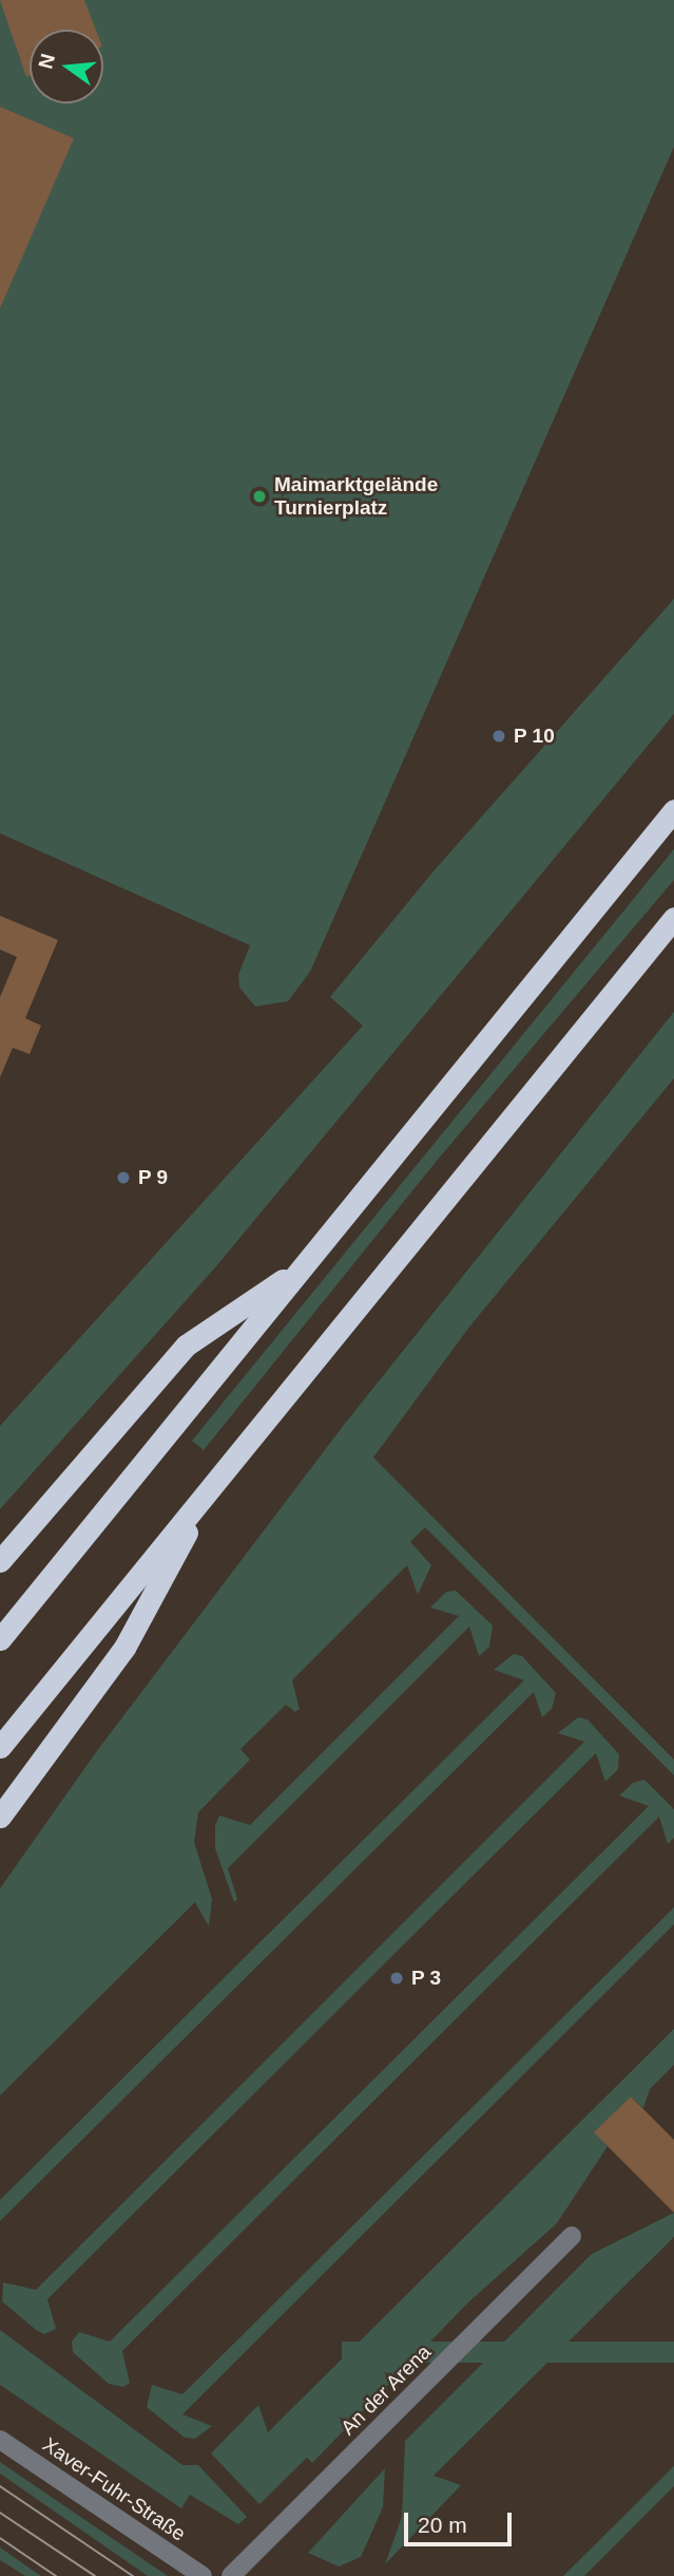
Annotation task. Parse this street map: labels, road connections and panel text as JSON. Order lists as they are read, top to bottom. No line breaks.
{"streets":{"street":["An der Arena","Xaver-Fuhr-Straße"]},"places":["Maimarktgelände Turnierplatz","P 10","P 9","P 3"],"scale_bar":"20 m","north":"left"}
